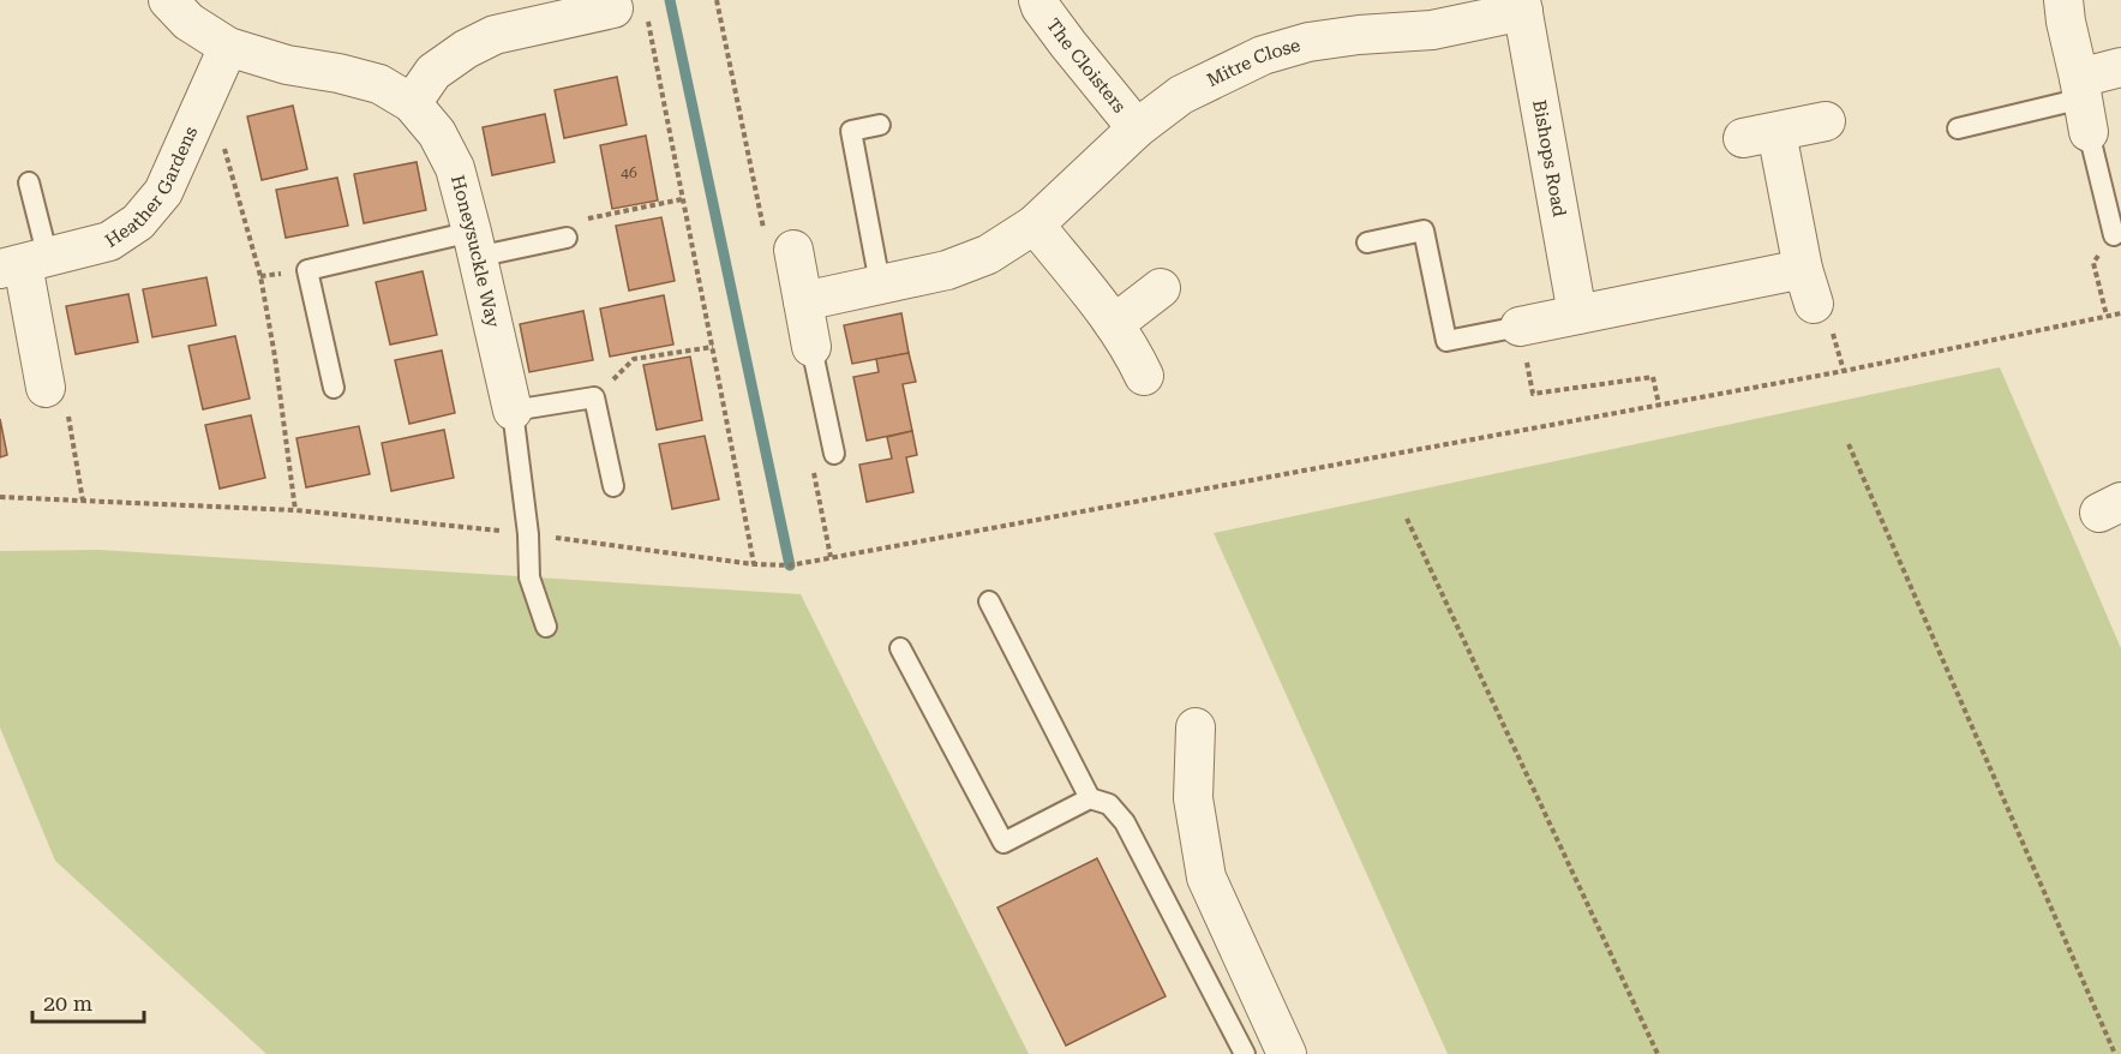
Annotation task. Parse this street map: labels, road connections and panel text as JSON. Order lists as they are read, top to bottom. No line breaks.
{"streets":{"street":["Mitre Close","The Cloisters","Bishops Road","Heather Gardens","Honeysuckle Way"]},"crossings":[["Mitre Close","The Cloisters"],["Mitre Close","Bishops Road"],["Heather Gardens","Honeysuckle Way"]],"house_numbers":["46"],"scale_bar":"20 m"}
